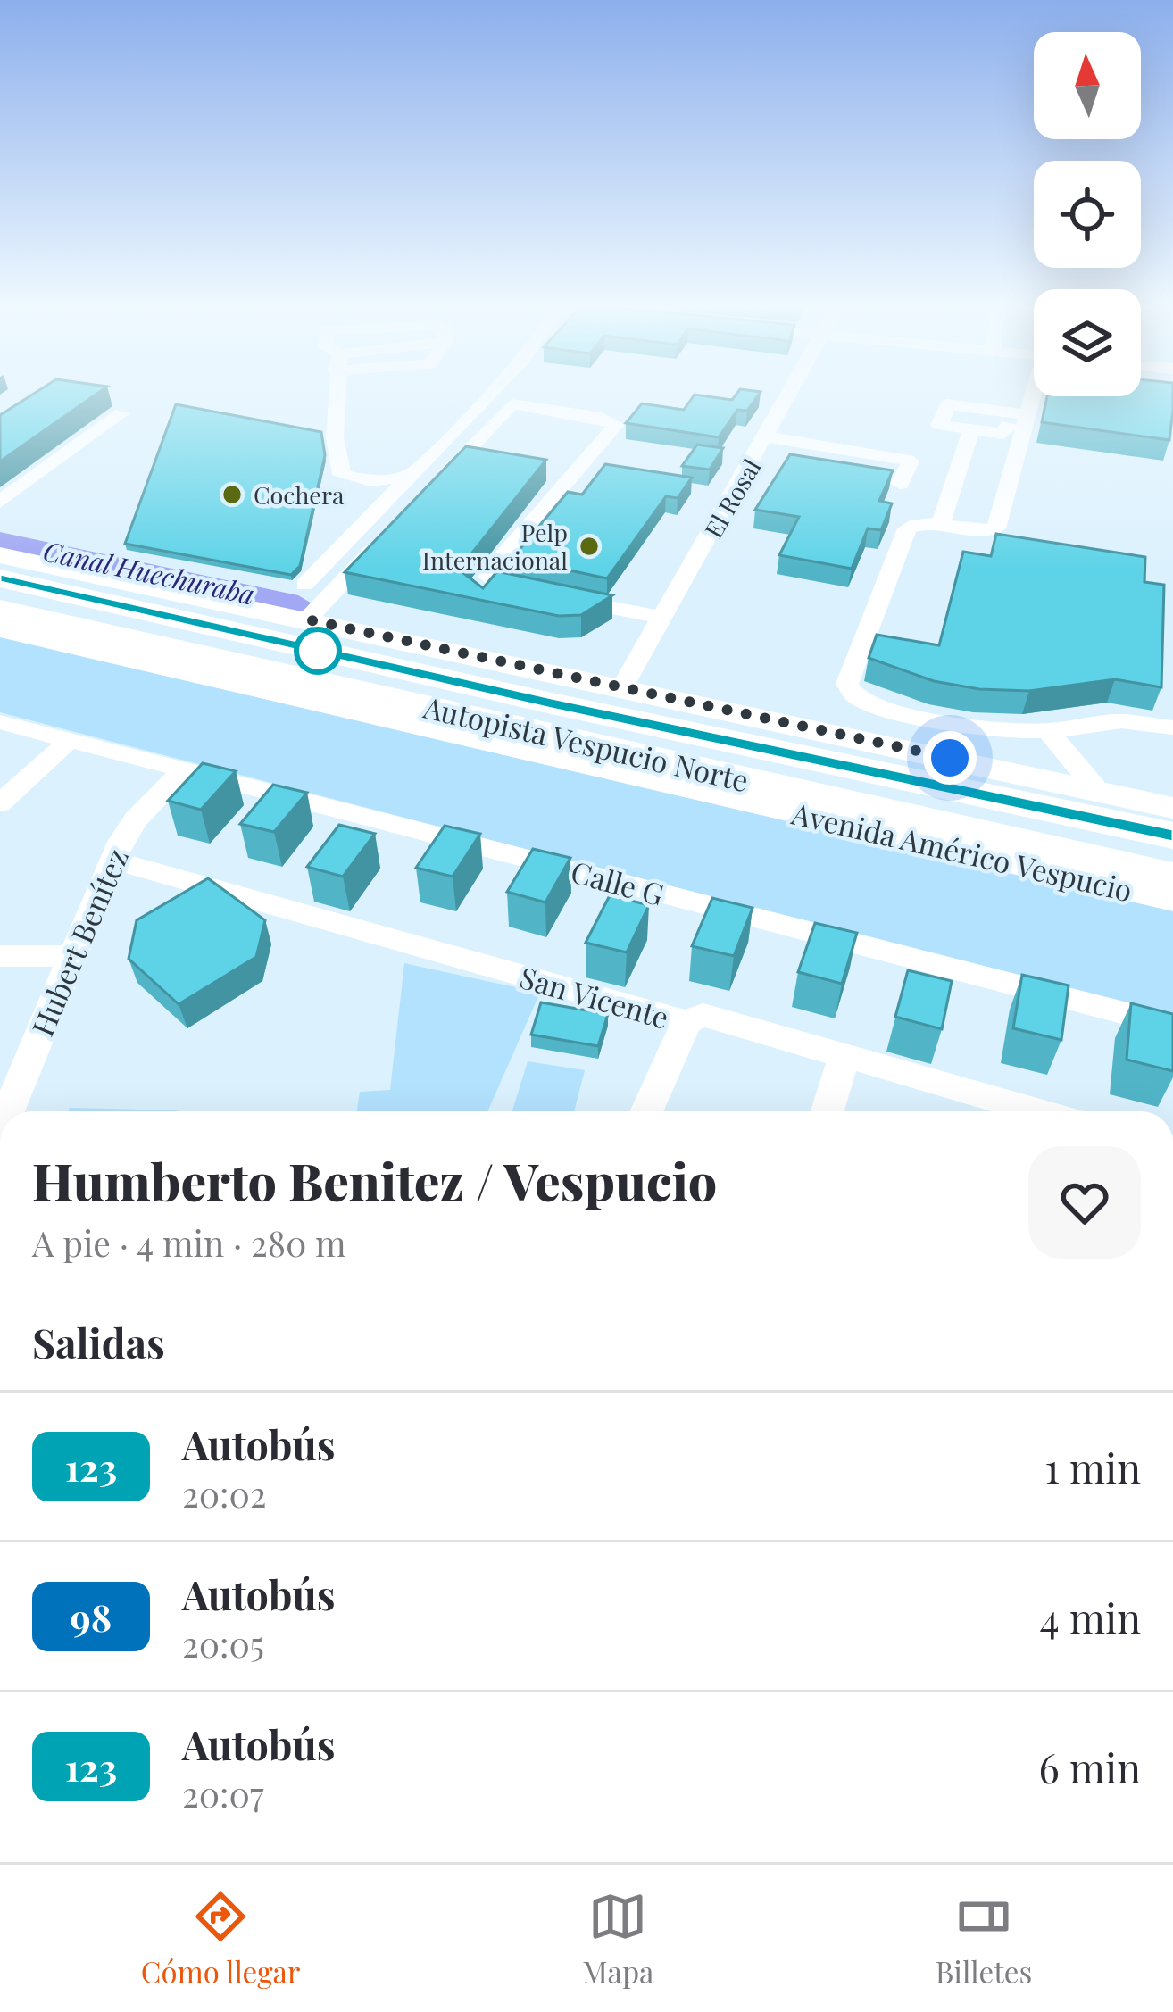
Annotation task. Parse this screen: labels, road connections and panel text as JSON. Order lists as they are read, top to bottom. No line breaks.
{"streets":{"highway":["Autopista Vespucio Norte"],"main road":["Avenida Américo Vespucio"],"street":["El Rosal","Calle G","Hubert Benítez","San Vicente"]},"crossings":[["Calle G","Hubert Benítez"],["Hubert Benítez","San Vicente"]],"water":["Canal Huechuraba"],"places":["Cochera","Pelp Internacional"],"lines":["bus line 123"],"north":"top","page":{"heading":[["Humberto Benitez / Vespucio","A pie · 4 min · 280 m"],"Salidas"],"list":[{"mark":"123","name":"Autobús","note":"20:02","value":"1 min"},{"mark":"98","name":"Autobús","note":"20:05","value":"4 min"},{"mark":"123","name":"Autobús","note":"20:07","value":"6 min"}],"tabs":["Cómo llegar","Mapa","Billetes"]}}
